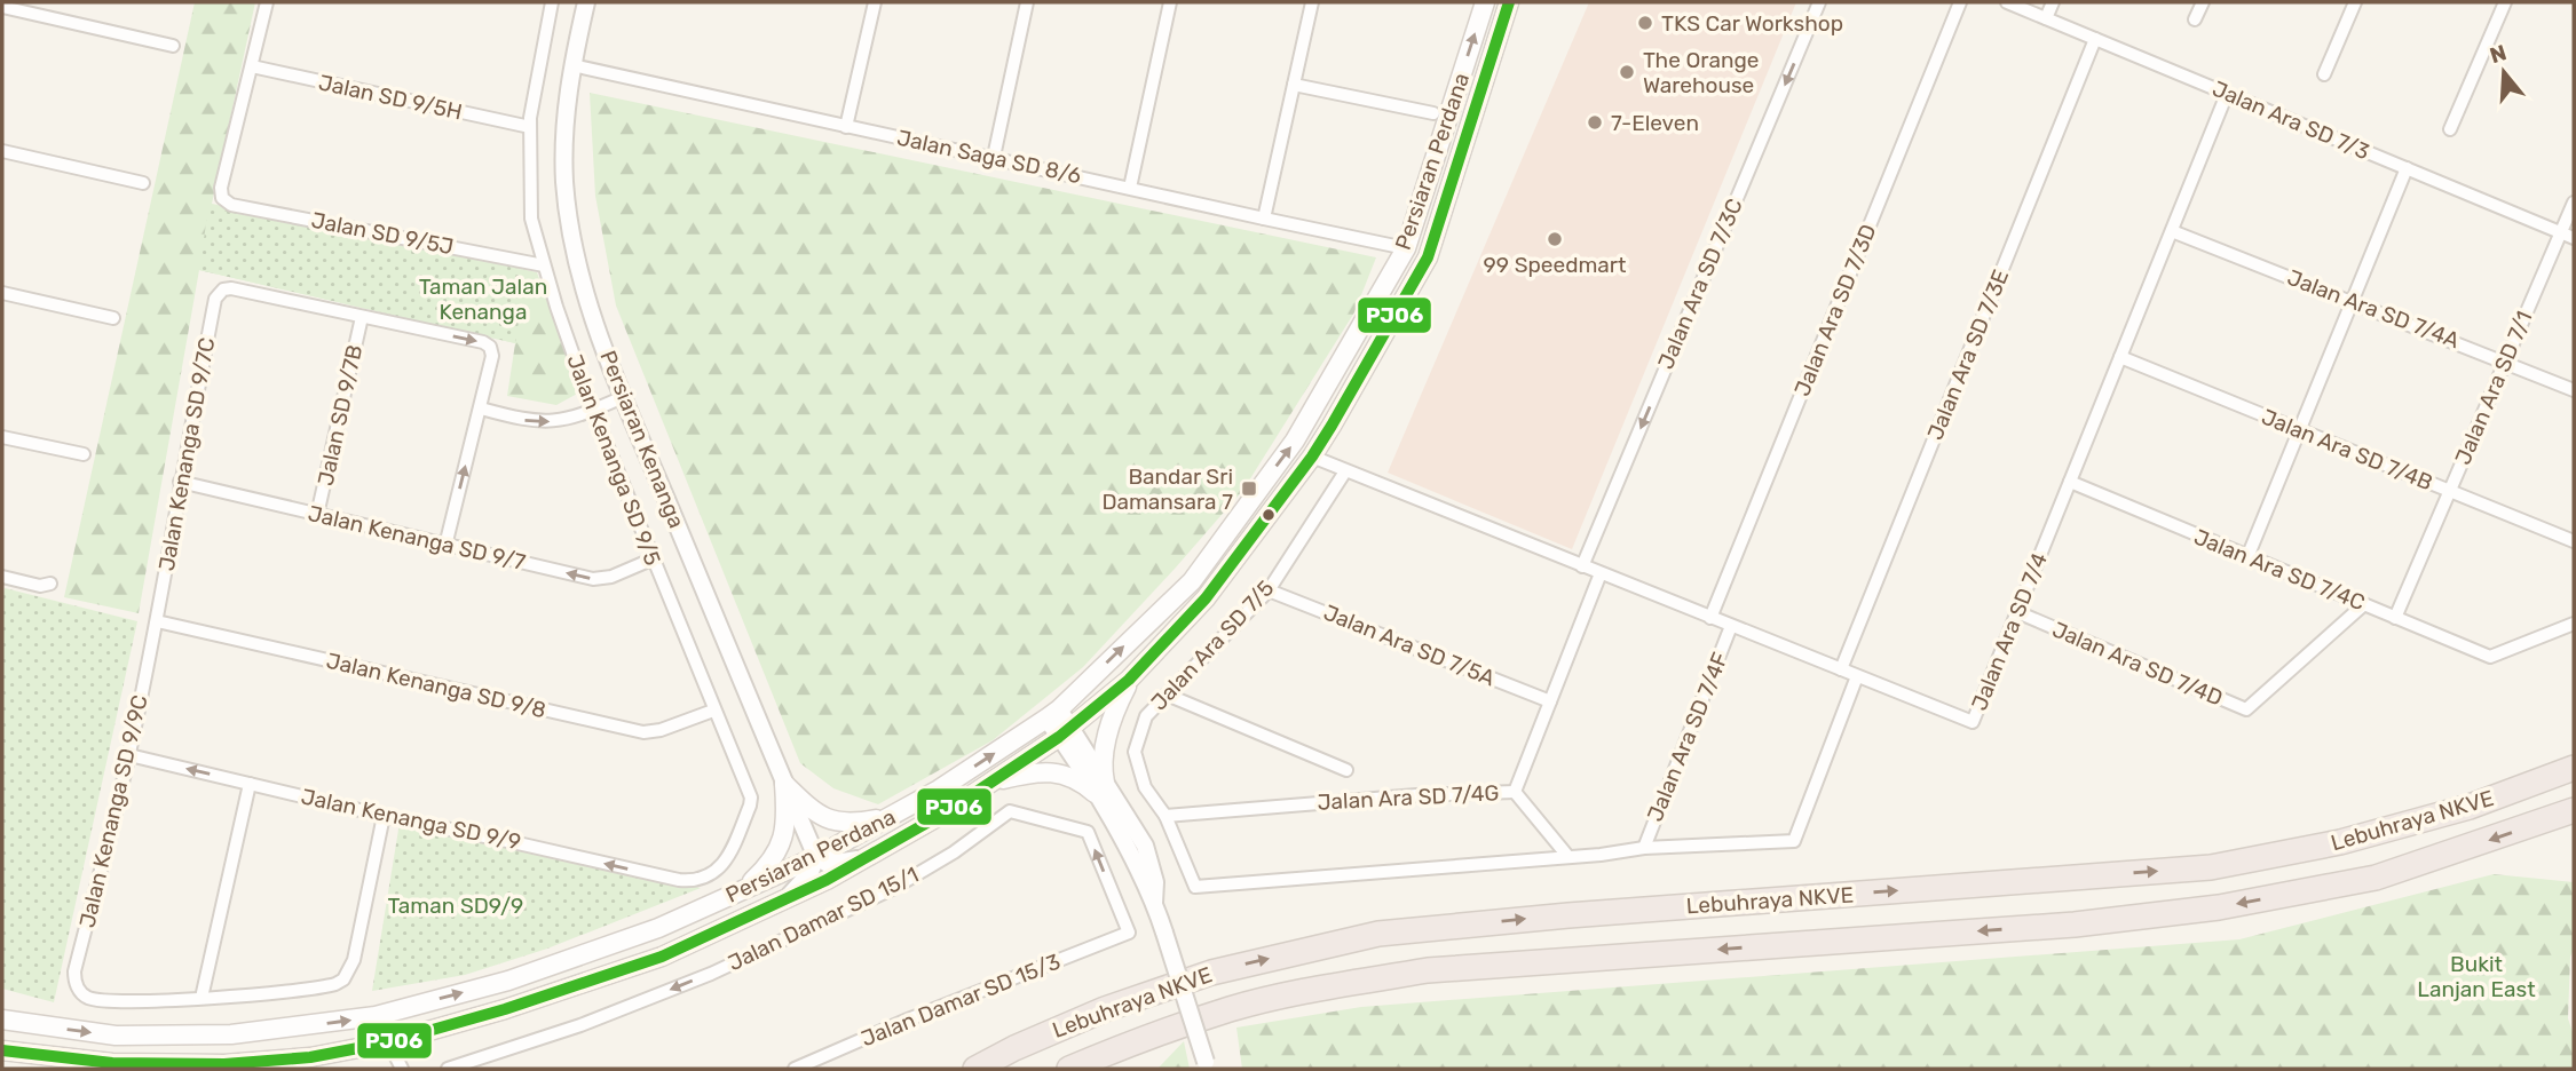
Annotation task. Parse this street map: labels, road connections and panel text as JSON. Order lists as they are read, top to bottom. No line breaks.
{"streets":{"highway":["Lebuhraya NKVE"],"main road":["Persiaran Perdana"],"street":["Jalan SD 9/5H","Jalan Ara SD 7/3","Jalan Saga SD 8/6","Jalan SD 9/5J","Jalan Ara SD 7/3C","Jalan Ara SD 7/4A","Jalan Ara SD 7/3D","Jalan Ara SD 7/3E","Jalan Ara SD 7/1","Jalan SD 9/7B","Persiaran Kenanga","Jalan Ara SD 7/4B","Jalan Kenanga SD 9/7C","Jalan Kenanga SD 9/5","Jalan Kenanga SD 9/7","Jalan Ara SD 7/4C","Jalan Ara SD 7/4","Jalan Ara SD 7/5","Jalan Ara SD 7/5A","Jalan Ara SD 7/4D","Jalan Kenanga SD 9/8","Jalan Ara SD 7/4F","Jalan Ara SD 7/4G","Jalan Kenanga SD 9/9C","Jalan Kenanga SD 9/9","Jalan Damar SD 15/1","Jalan Damar SD 15/3"]},"crossings":[["Jalan SD 9/5H","Jalan SD 9/5J"],["Jalan SD 9/5H","Jalan Kenanga SD 9/5"],["Jalan Ara SD 7/3","Jalan Ara SD 7/3E"],["Jalan Ara SD 7/3","Jalan Ara SD 7/1"],["Jalan Ara SD 7/3","Jalan Ara SD 7/4"],["Jalan Saga SD 8/6","Persiaran Perdana"],["Jalan Saga SD 8/6","Persiaran Kenanga"],["Persiaran Perdana","Persiaran Kenanga"],["Jalan SD 9/5J","Jalan Kenanga SD 9/5"],["Jalan Ara SD 7/3C","Jalan Ara SD 7/4"],["Jalan Ara SD 7/4A","Jalan Ara SD 7/1"],["Jalan Ara SD 7/4A","Jalan Ara SD 7/4"],["Jalan Ara SD 7/3D","Jalan Ara SD 7/4"],["Jalan Ara SD 7/3E","Jalan Ara SD 7/4"],["Jalan Ara SD 7/1","Jalan Ara SD 7/4B"],["Jalan Ara SD 7/1","Jalan Ara SD 7/4C"],["Jalan SD 9/7B","Jalan Kenanga SD 9/7C"],["Jalan SD 9/7B","Jalan Kenanga SD 9/7"],["Jalan Ara SD 7/4B","Jalan Ara SD 7/4"],["Jalan Kenanga SD 9/7C","Jalan Kenanga SD 9/7"],["Jalan Kenanga SD 9/7C","Jalan Kenanga SD 9/8"],["Jalan Kenanga SD 9/7C","Jalan Kenanga SD 9/9C"],["Jalan Kenanga SD 9/5","Jalan Kenanga SD 9/7"],["Jalan Kenanga SD 9/5","Jalan Kenanga SD 9/8"],["Jalan Kenanga SD 9/5","Jalan Kenanga SD 9/9"],["Jalan Ara SD 7/4C","Jalan Ara SD 7/4"],["Jalan Ara SD 7/4C","Jalan Ara SD 7/4D"],["Jalan Ara SD 7/4","Jalan Ara SD 7/5"],["Jalan Ara SD 7/4","Jalan Ara SD 7/4D"],["Jalan Ara SD 7/4","Jalan Ara SD 7/4F"],["Jalan Ara SD 7/4","Jalan Ara SD 7/4G"],["Jalan Ara SD 7/5","Jalan Ara SD 7/5A"],["Jalan Ara SD 7/5","Jalan Ara SD 7/4G"],["Jalan Ara SD 7/5A","Jalan Ara SD 7/4G"],["Jalan Kenanga SD 9/8","Jalan Kenanga SD 9/9C"],["Jalan Kenanga SD 9/9C","Jalan Kenanga SD 9/9"],["Jalan Damar SD 15/1","Jalan Damar SD 15/3"]],"one_way":["Jalan Ara SD 7/3C","Jalan Kenanga SD 9/7","Jalan Kenanga SD 9/9","Jalan Damar SD 15/1"],"parks":["Taman Jalan Kenanga","Taman SD9/9","Bukit Lanjan East"],"places":{"other":["TKS Car Workshop","The Orange Warehouse","7-Eleven","99 Speedmart"],"transit":["Bandar Sri Damansara 7"]},"lines":["transit line PJ06"],"north":"top"}
